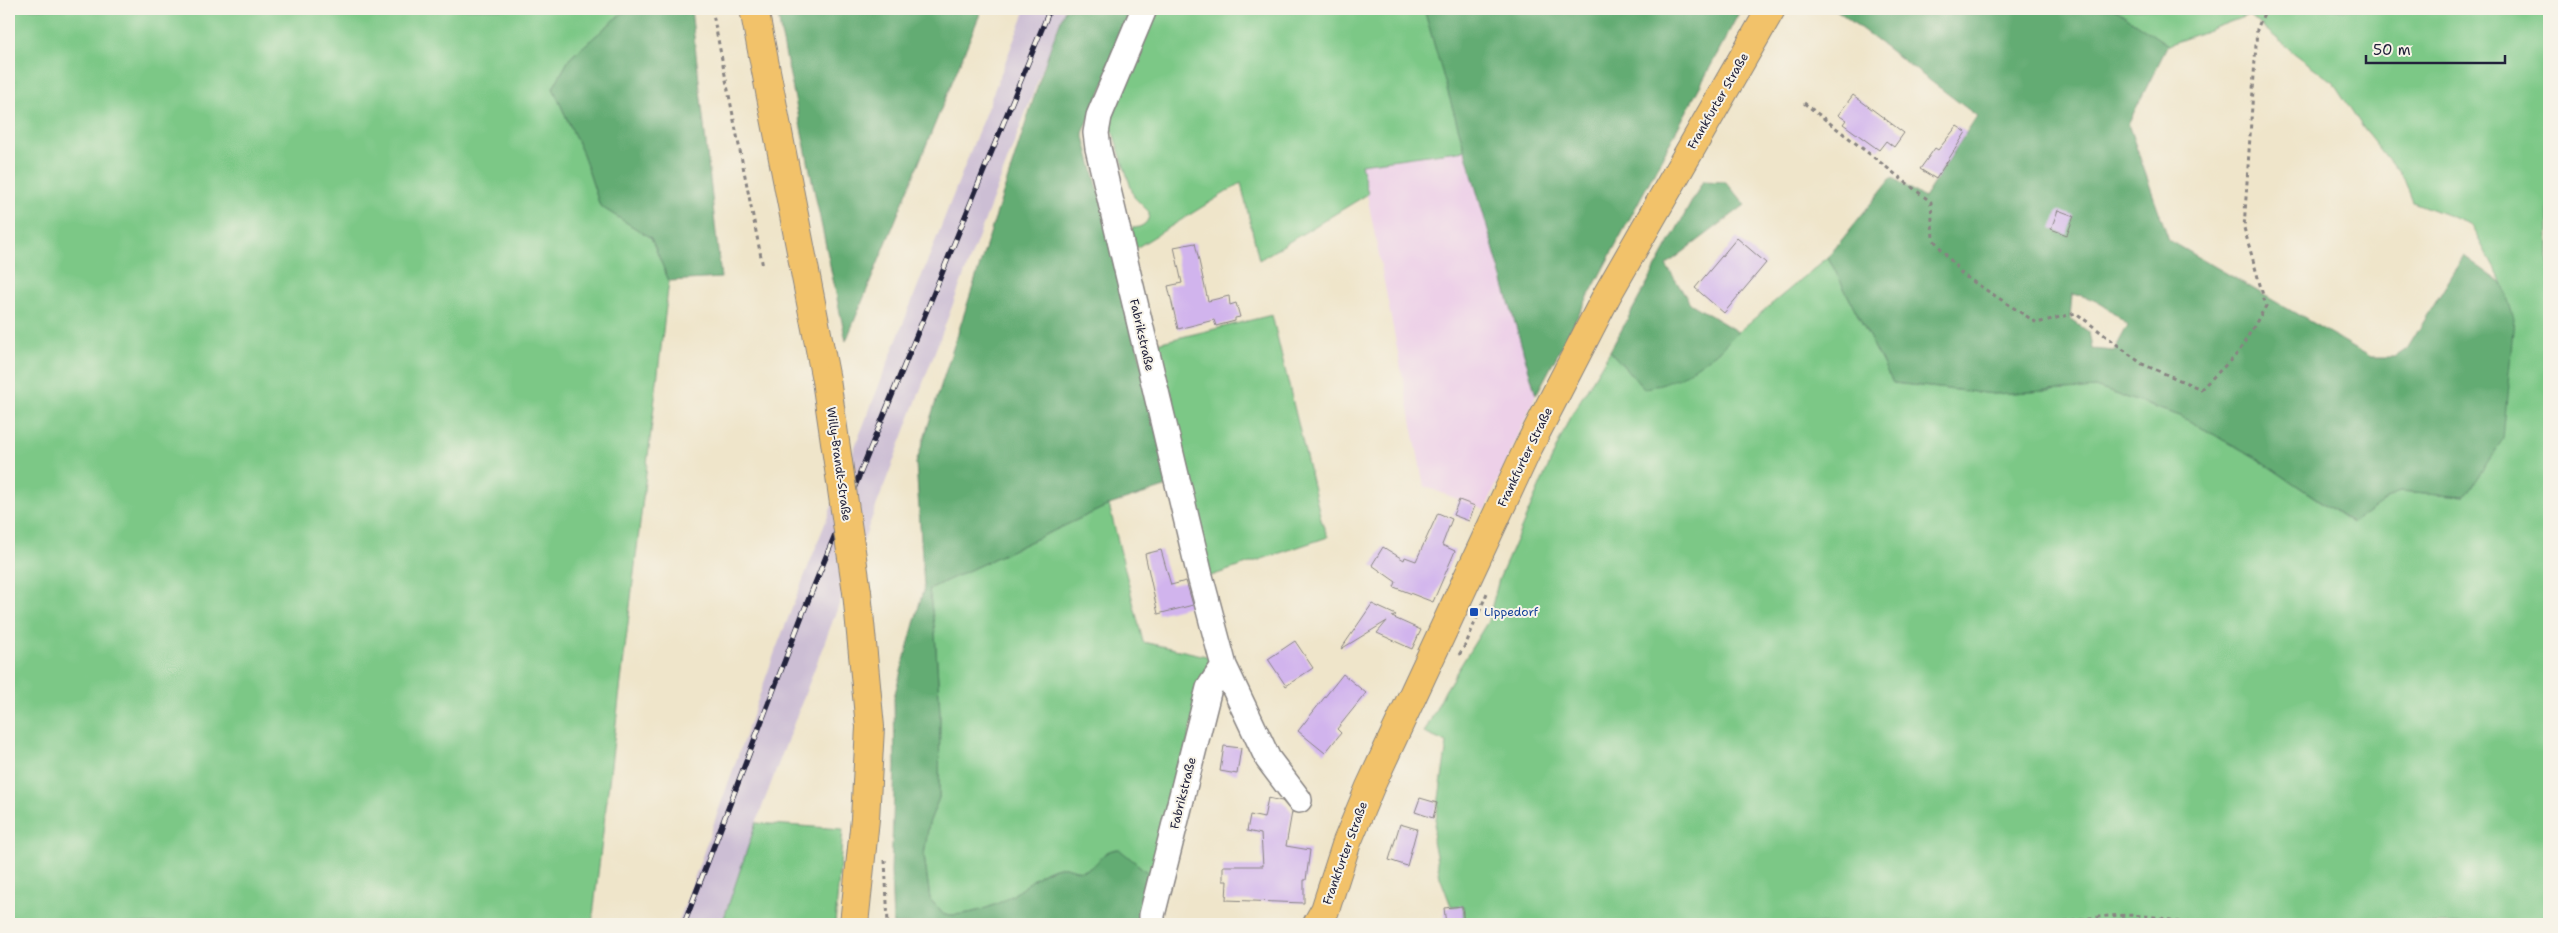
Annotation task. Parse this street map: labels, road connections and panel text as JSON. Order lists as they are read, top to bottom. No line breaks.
{"streets":{"main road":["Frankfurter Straße","Willy-Brandt-Straße"],"street":["Fabrikstraße"]},"places":{"transit":["Lippedorf"]},"scale_bar":"50 m"}
